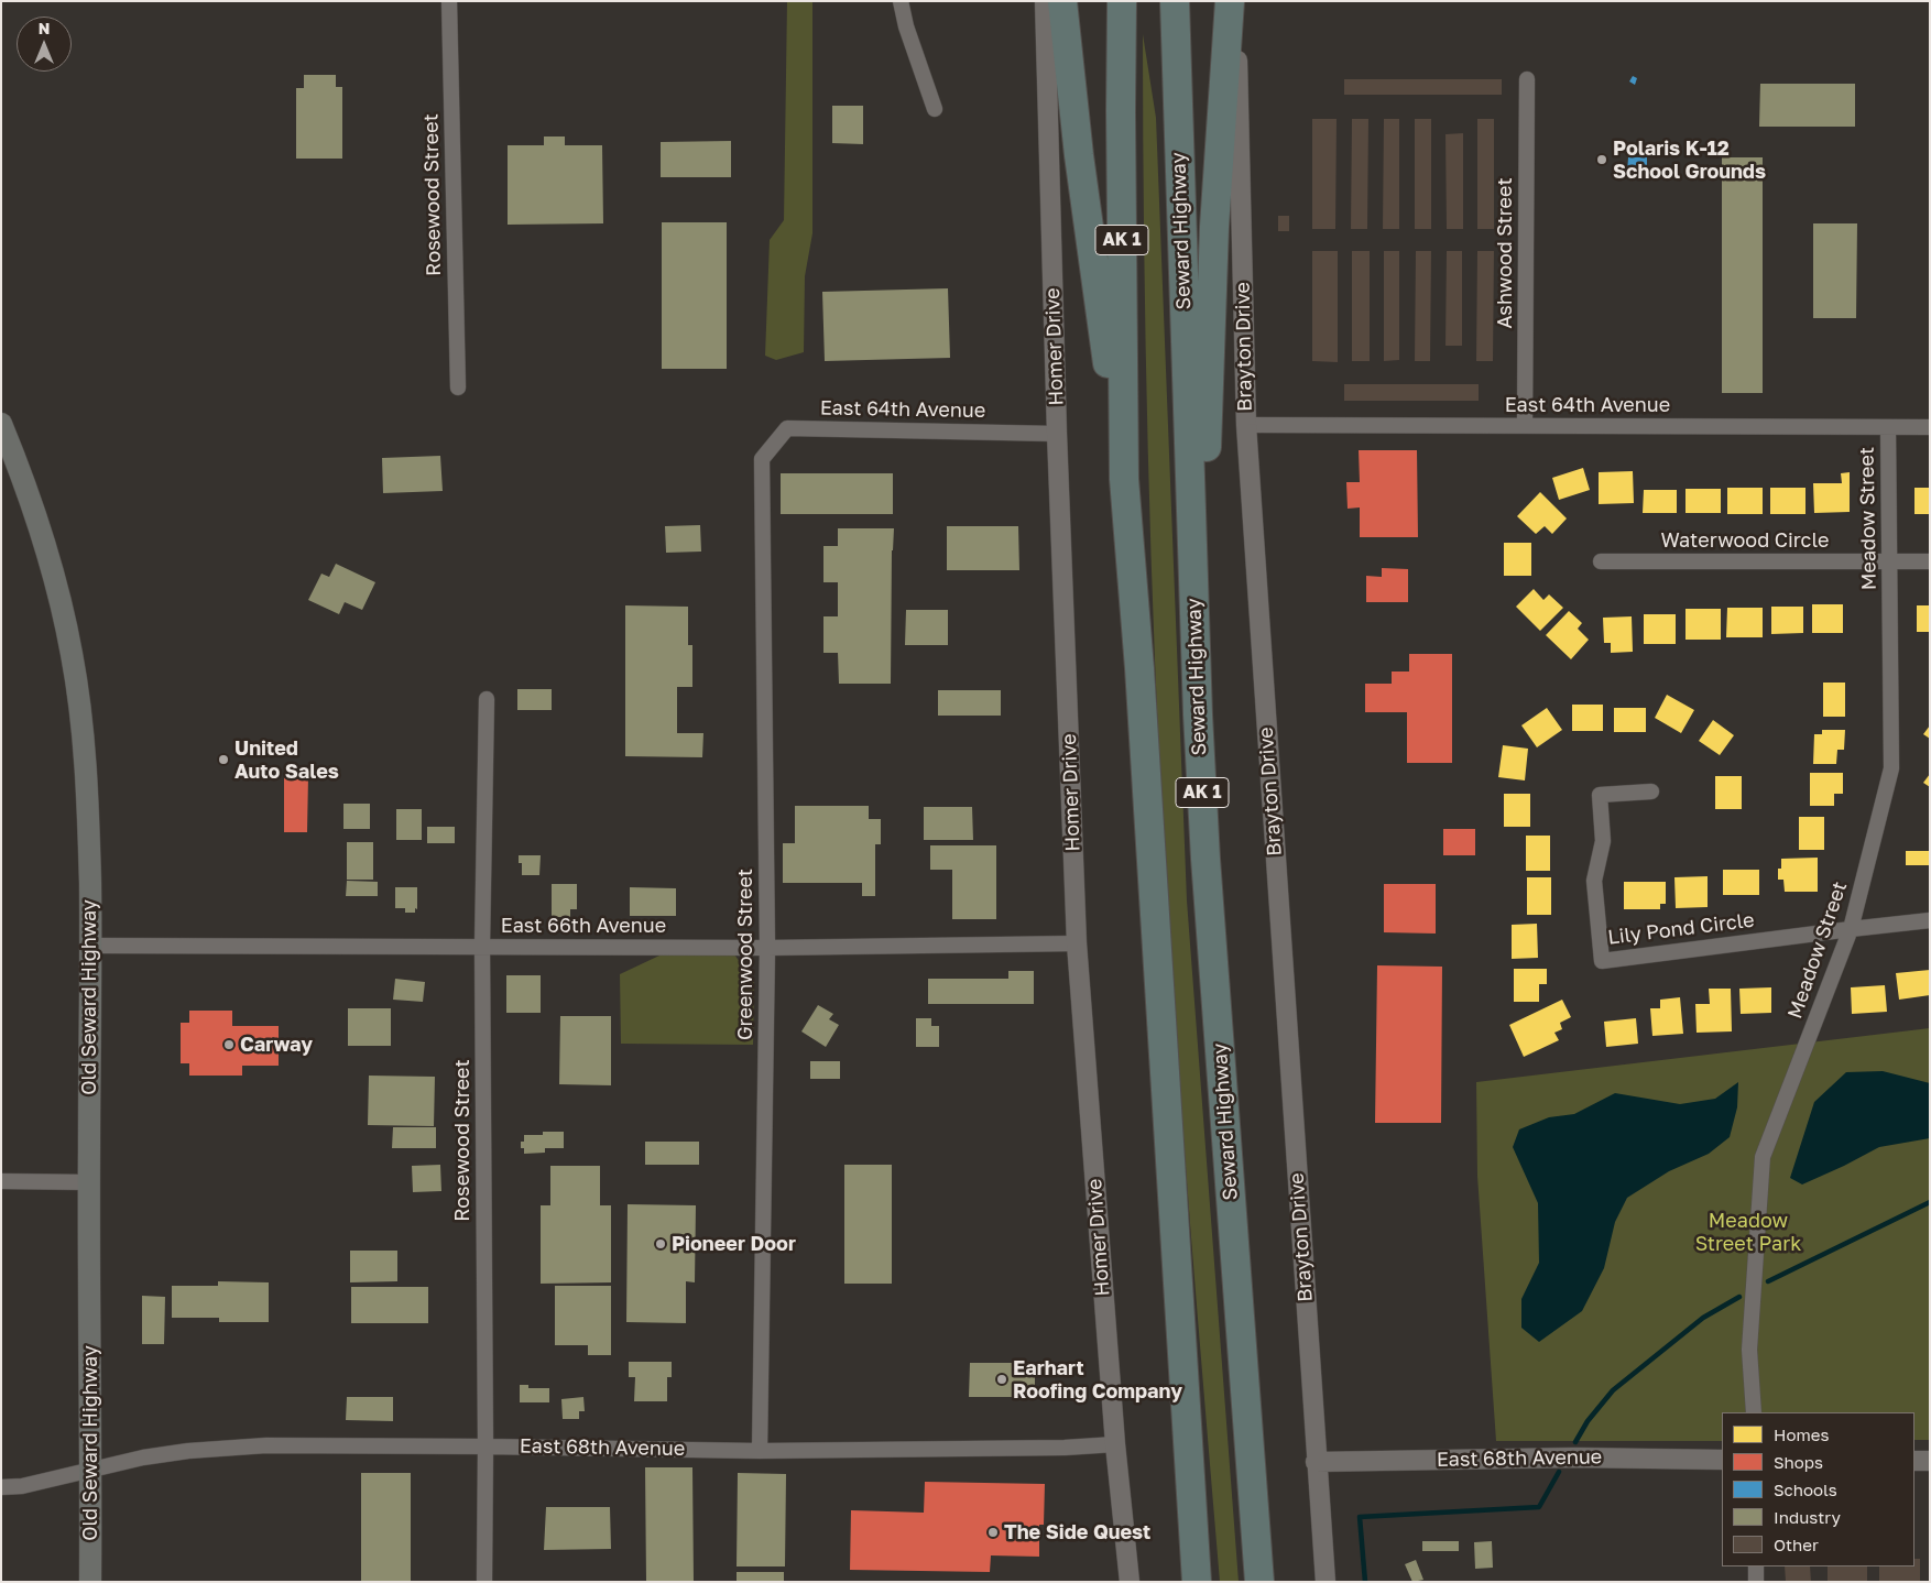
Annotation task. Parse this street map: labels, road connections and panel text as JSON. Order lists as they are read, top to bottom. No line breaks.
{"streets":{"highway":["Seward Highway","AK 1"],"main road":["Old Seward Highway"],"street":["Rosewood Street","Ashwood Street","Homer Drive","Brayton Drive","East 64th Avenue","Meadow Street","Waterwood Circle","East 66th Avenue","Lily Pond Circle","Greenwood Street","East 68th Avenue"]},"crossings":[["Rosewood Street","East 66th Avenue"],["Rosewood Street","East 68th Avenue"],["Ashwood Street","East 64th Avenue"],["Homer Drive","East 64th Avenue"],["Homer Drive","East 66th Avenue"],["Homer Drive","East 68th Avenue"],["Brayton Drive","East 64th Avenue"],["Brayton Drive","East 68th Avenue"],["East 64th Avenue","Meadow Street"],["East 64th Avenue","Greenwood Street"],["Meadow Street","Waterwood Circle"],["Meadow Street","Lily Pond Circle"],["East 66th Avenue","Greenwood Street"],["East 66th Avenue","Old Seward Highway"],["Greenwood Street","East 68th Avenue"],["Old Seward Highway","East 68th Avenue"]],"parks":["Meadow Street Park"],"places":["Polaris K-12 School Grounds","United Auto Sales","Carway","Pioneer Door","Earhart Roofing Company","The Side Quest"],"legend":["Homes","Shops","Schools","Industry","Other"],"north":"top"}
